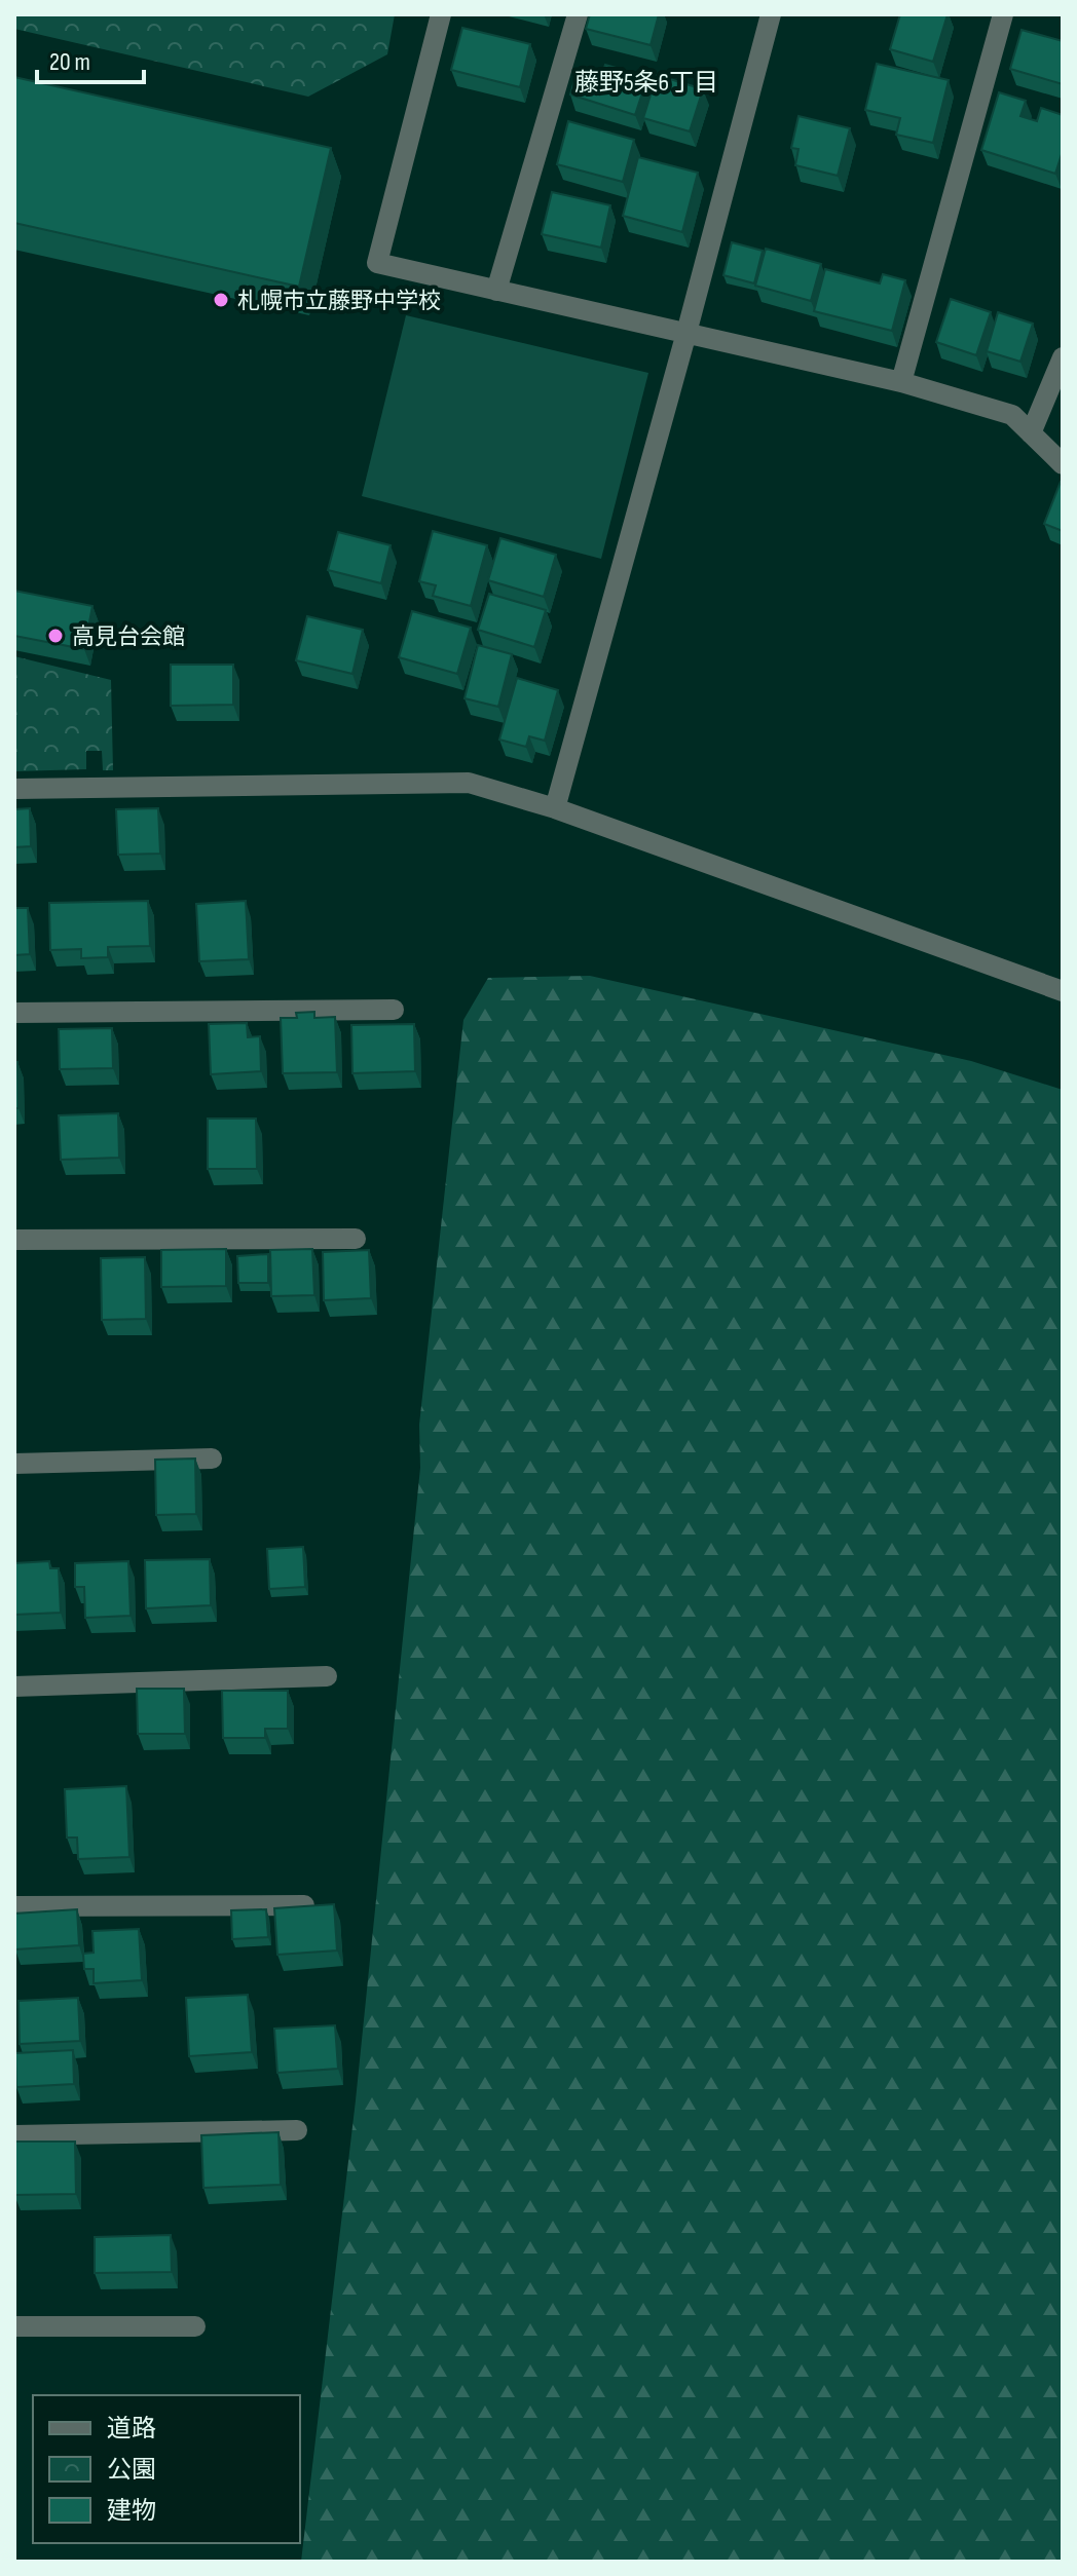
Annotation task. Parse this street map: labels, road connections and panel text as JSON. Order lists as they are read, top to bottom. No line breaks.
{"districts":["藤野5条6丁目"],"places":["札幌市立藤野中学校","高見台会館"],"legend":["道路","公園","建物"],"scale_bar":"20 m"}
